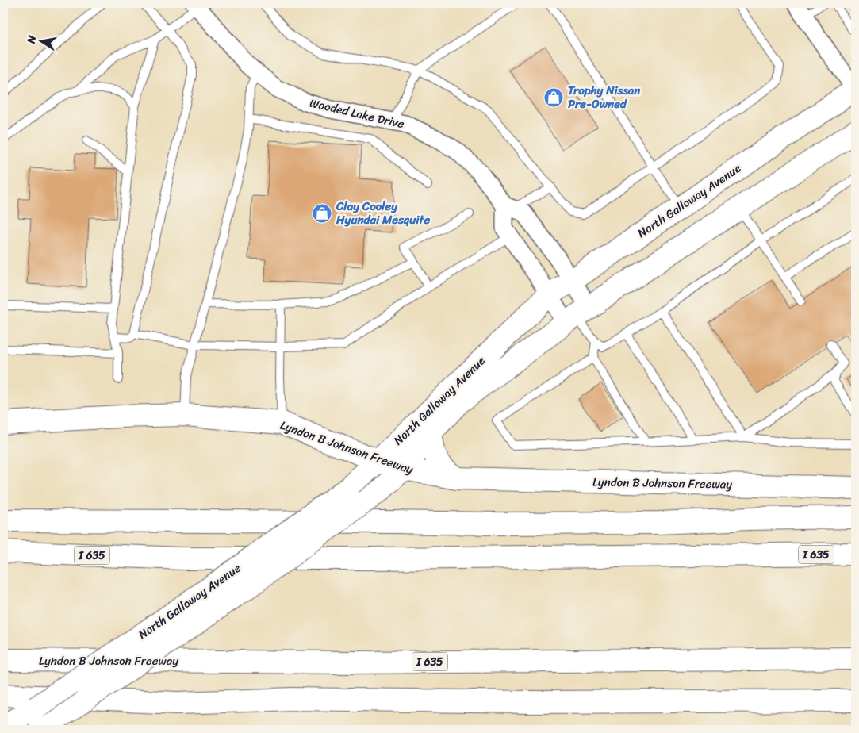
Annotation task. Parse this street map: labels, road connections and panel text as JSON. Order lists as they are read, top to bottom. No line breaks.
{"streets":{"main road":["North Galloway Avenue","Lyndon B Johnson Freeway","I 635"],"street":["Wooded Lake Drive"]},"crossings":[["Wooded Lake Drive","North Galloway Avenue"],["North Galloway Avenue","Lyndon B Johnson Freeway"]],"places":{"shop":["Trophy Nissan Pre-Owned","Clay Cooley Hyundai Mesquite"]},"north":"left"}
